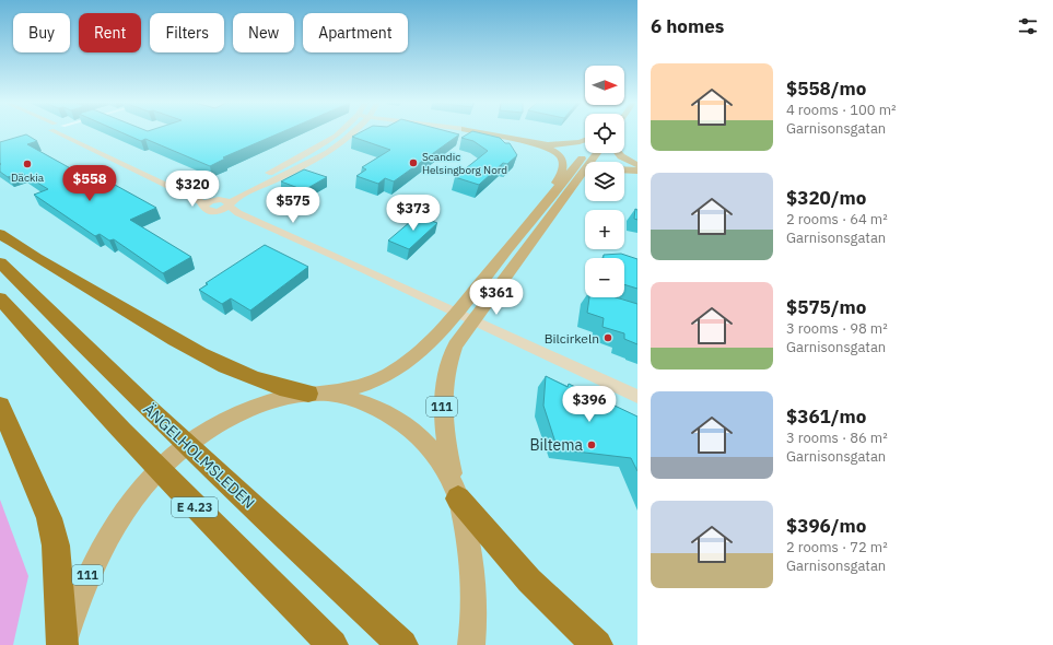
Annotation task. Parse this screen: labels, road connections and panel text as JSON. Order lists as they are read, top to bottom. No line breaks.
{"streets":{"highway":["ÄNGELHOLMSLEDEN","E 4.23"],"main road":["111"]},"places":["Scandic Helsingborg Nord","Däckia","Bilcirkeln","Biltema"],"north":"right","page":{"heading":"6 homes","chip":["Buy","Rent","Filters","New","Apartment"],"list":[{"name":"$558/mo","note":"4 rooms · 100 m² · Garnisonsgatan"},{"name":"$320/mo","note":"2 rooms · 64 m² · Garnisonsgatan"},{"name":"$575/mo","note":"3 rooms · 98 m² · Garnisonsgatan"},{"name":"$361/mo","note":"3 rooms · 86 m² · Garnisonsgatan"},{"name":"$396/mo","note":"2 rooms · 72 m² · Garnisonsgatan"}],"map_buttons":["+","−"],"price":["$558","$320","$575","$373","$361","$396"]}}
